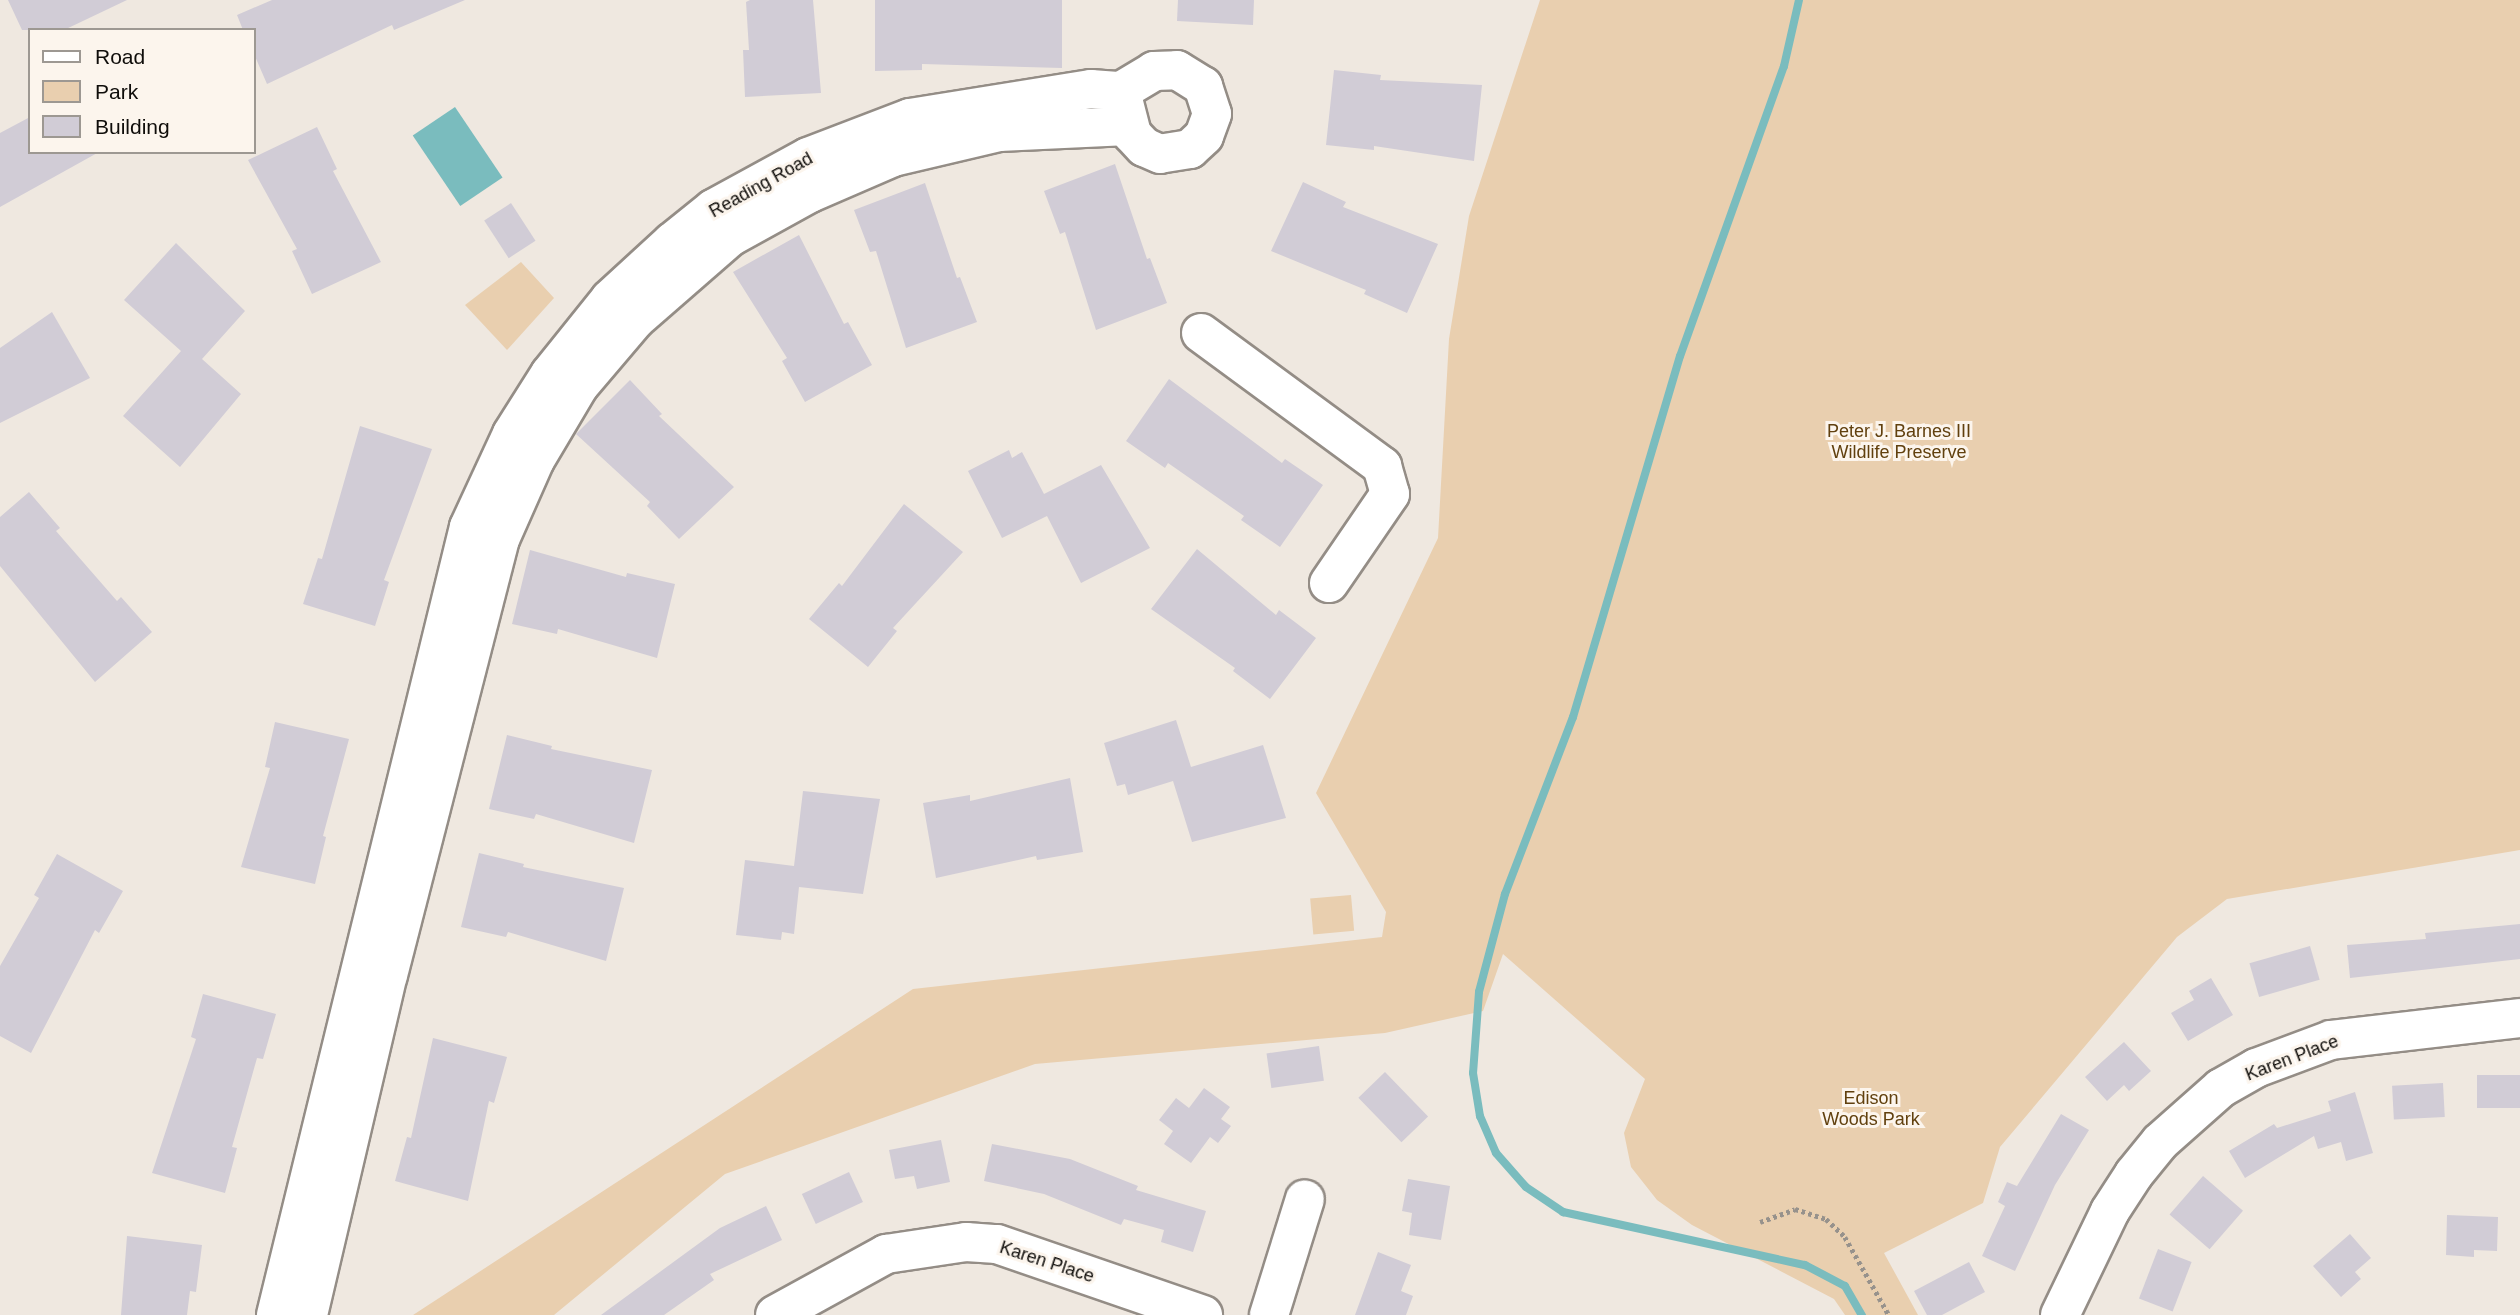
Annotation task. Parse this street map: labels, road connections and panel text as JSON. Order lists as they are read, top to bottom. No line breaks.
{"streets":{"street":["Reading Road","Karen Place"]},"parks":["Peter J. Barnes III Wildlife Preserve","Edison Woods Park"],"legend":["Road","Park","Building"]}
